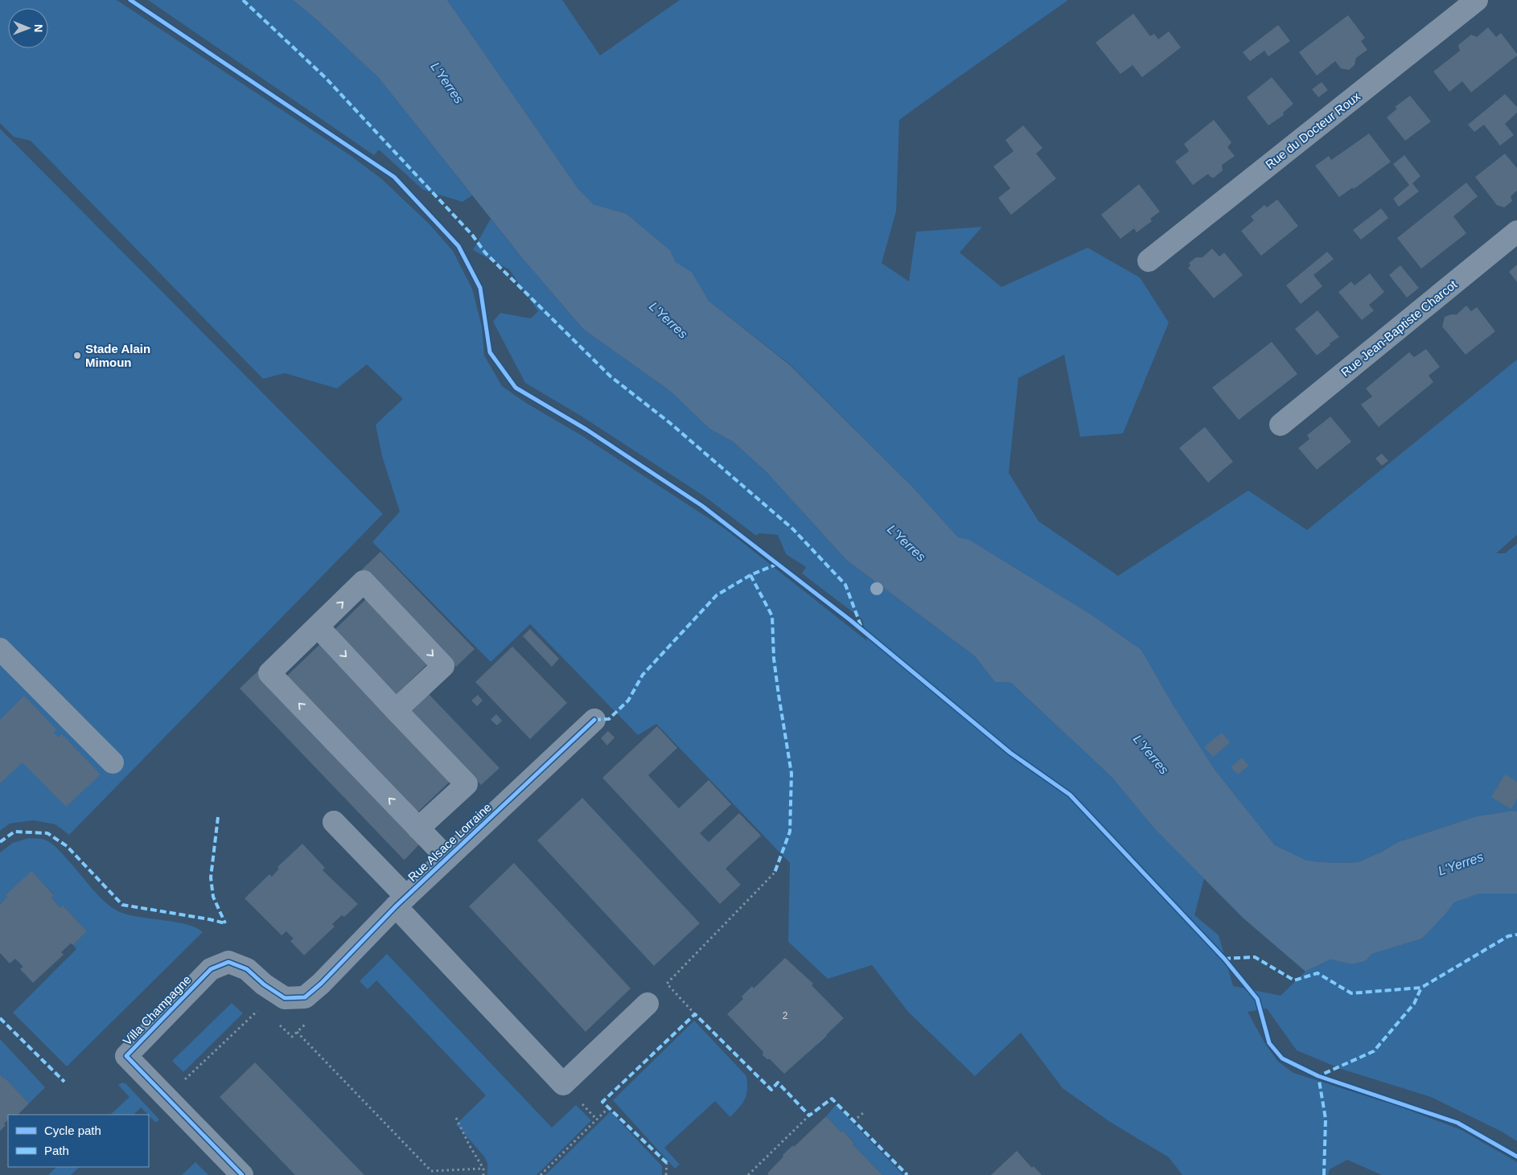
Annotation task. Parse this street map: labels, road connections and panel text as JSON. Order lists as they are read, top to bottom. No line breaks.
{"streets":{"street":["Rue du Docteur Roux","Rue Jean-Baptiste Charcot","Rue Alsace Lorraine","Villa Champagne"]},"crossings":[["Rue Alsace Lorraine","Villa Champagne"]],"water":["L'Yerres"],"places":["Stade Alain Mimoun"],"house_numbers":["2"],"legend":["Cycle path","Path"],"north":"right"}
